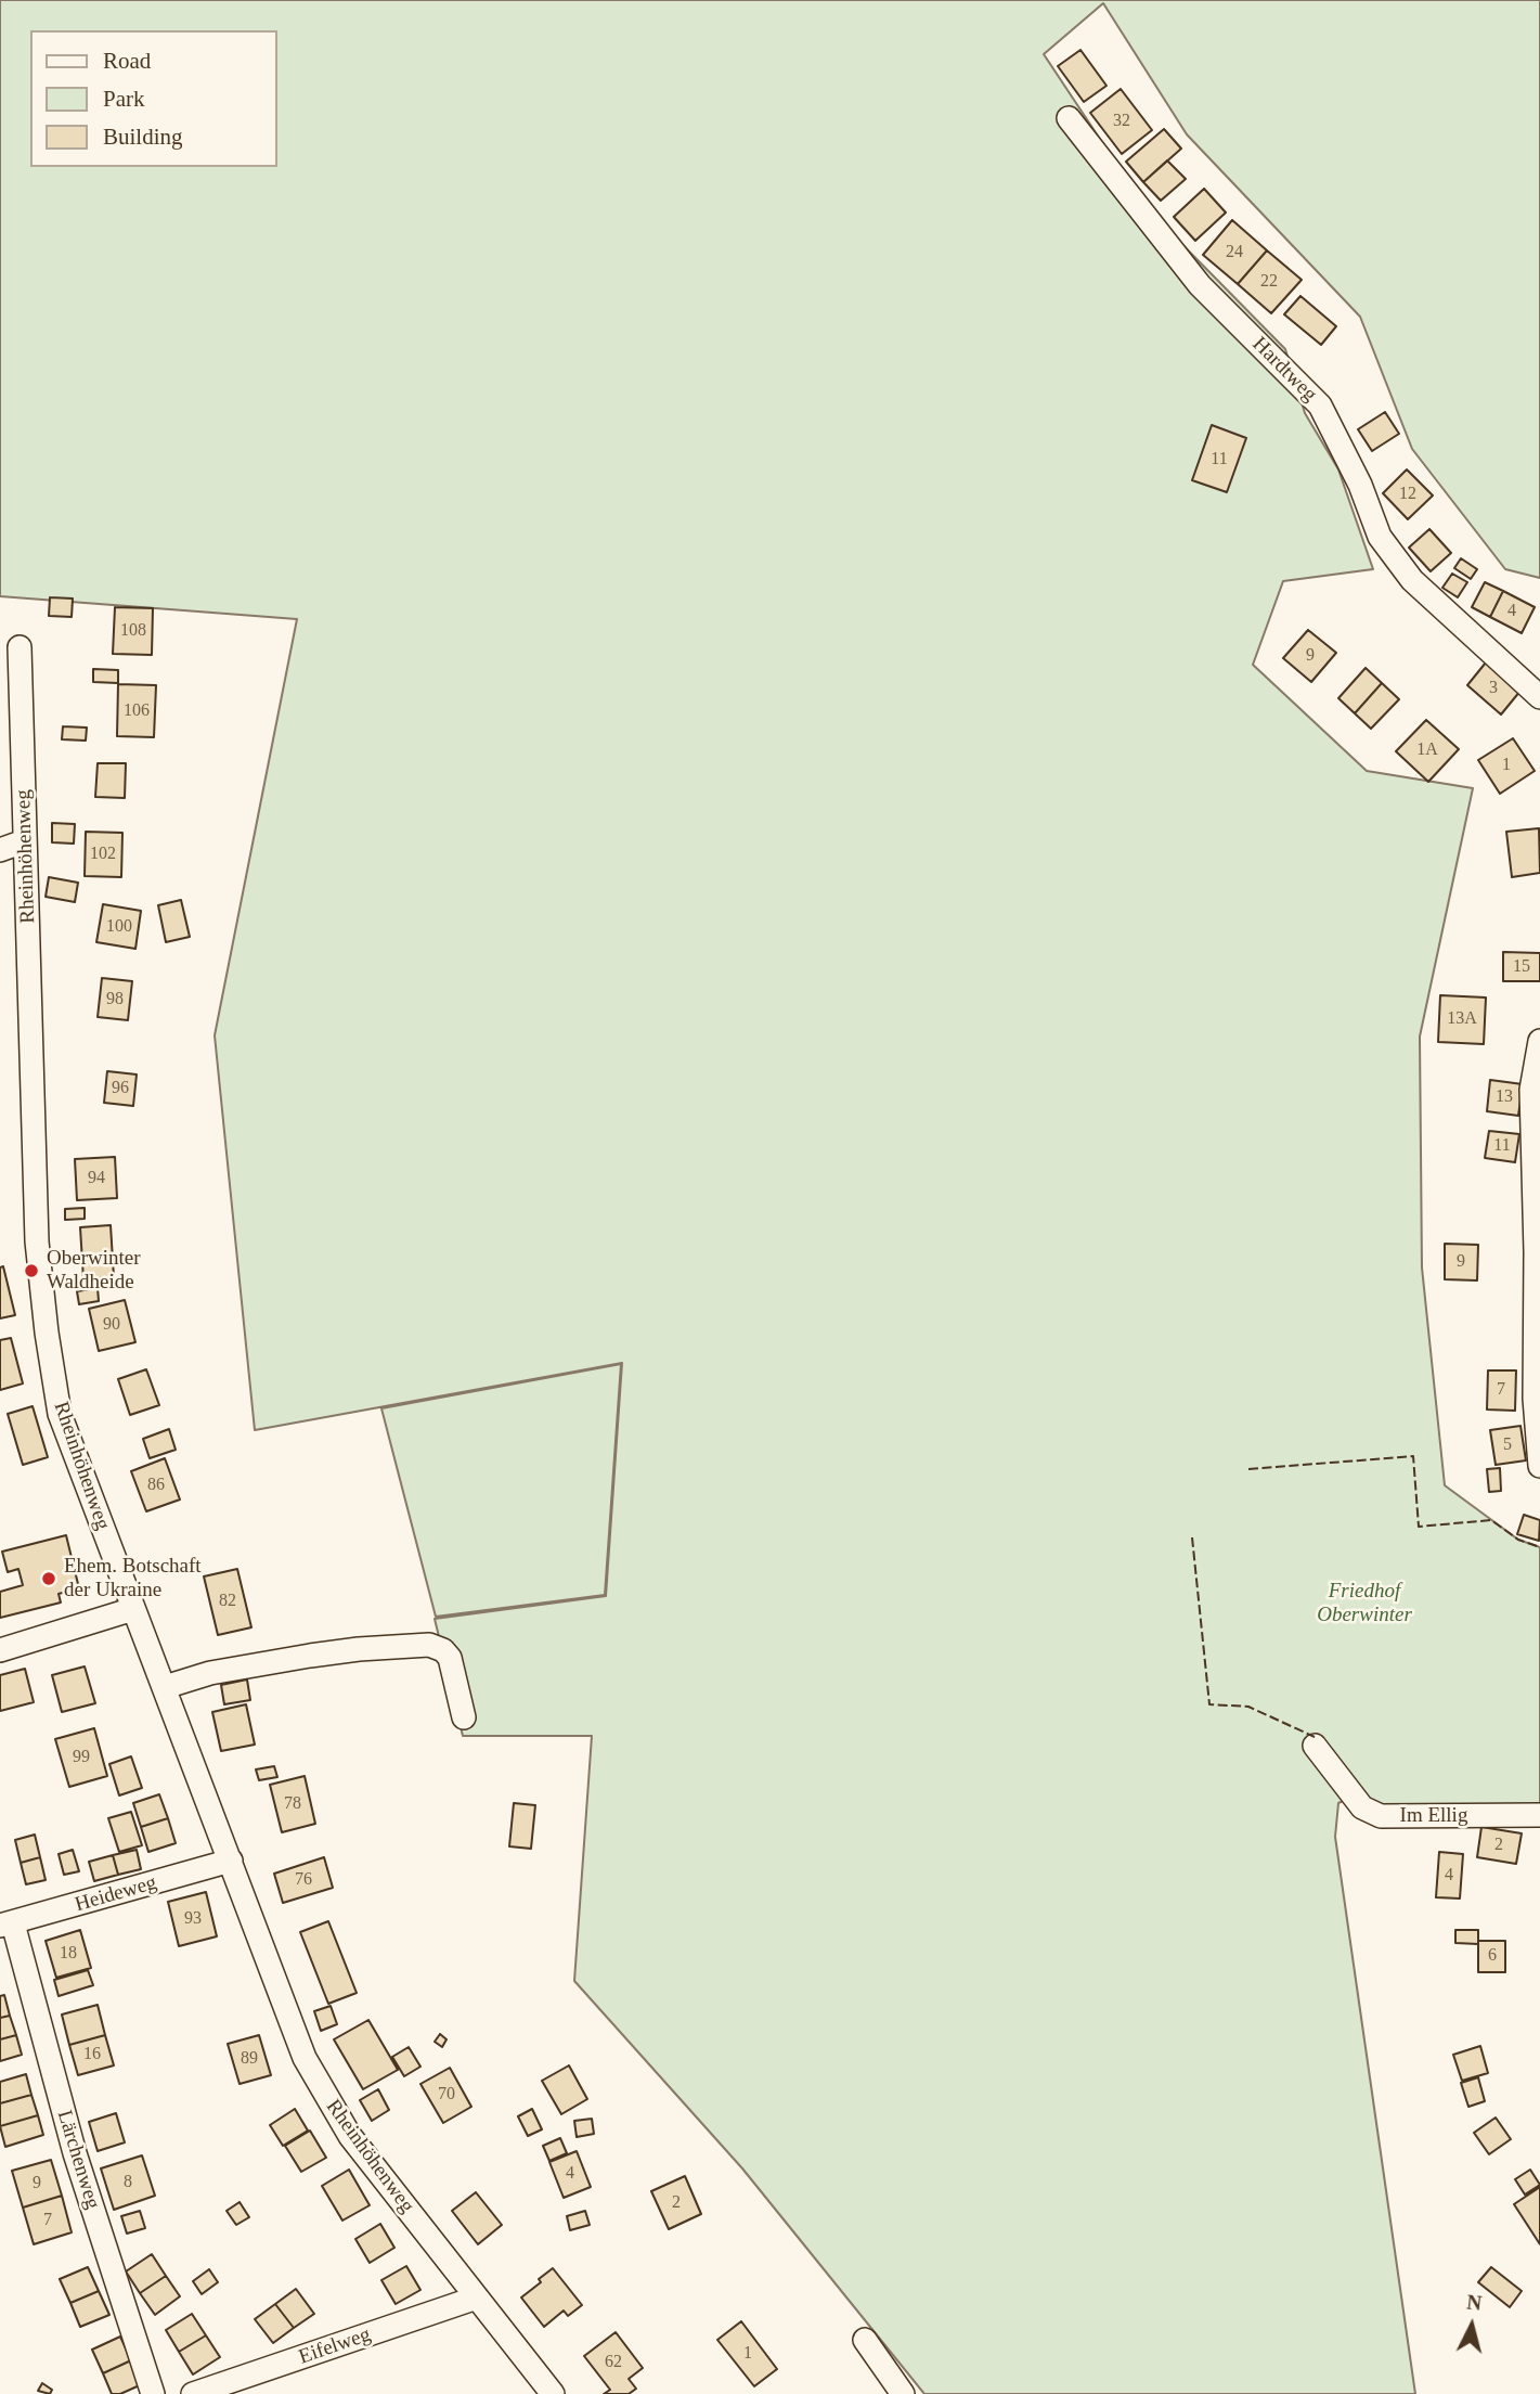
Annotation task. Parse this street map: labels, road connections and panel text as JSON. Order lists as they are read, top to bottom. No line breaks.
{"streets":{"street":["Hardtweg","Rheinhöhenweg","Im Ellig","Heideweg","Lärchenweg","Eifelweg"]},"crossings":[["Rheinhöhenweg","Heideweg"],["Rheinhöhenweg","Eifelweg"],["Heideweg","Lärchenweg"]],"parks":["Friedhof Oberwinter"],"places":["Oberwinter Waldheide","Ehem. Botschaft der Ukraine"],"house_numbers":["32","24","22","11","12","4","108","9","3","106","1A","1","102","100","15","98","13A","96","13","11","94","9","90","7","5","86","82","99","78","2","4","76","93","18","6","16","89","70","4","8","9","2","7","1","62"],"legend":["Road","Park","Building"],"north":"top"}
